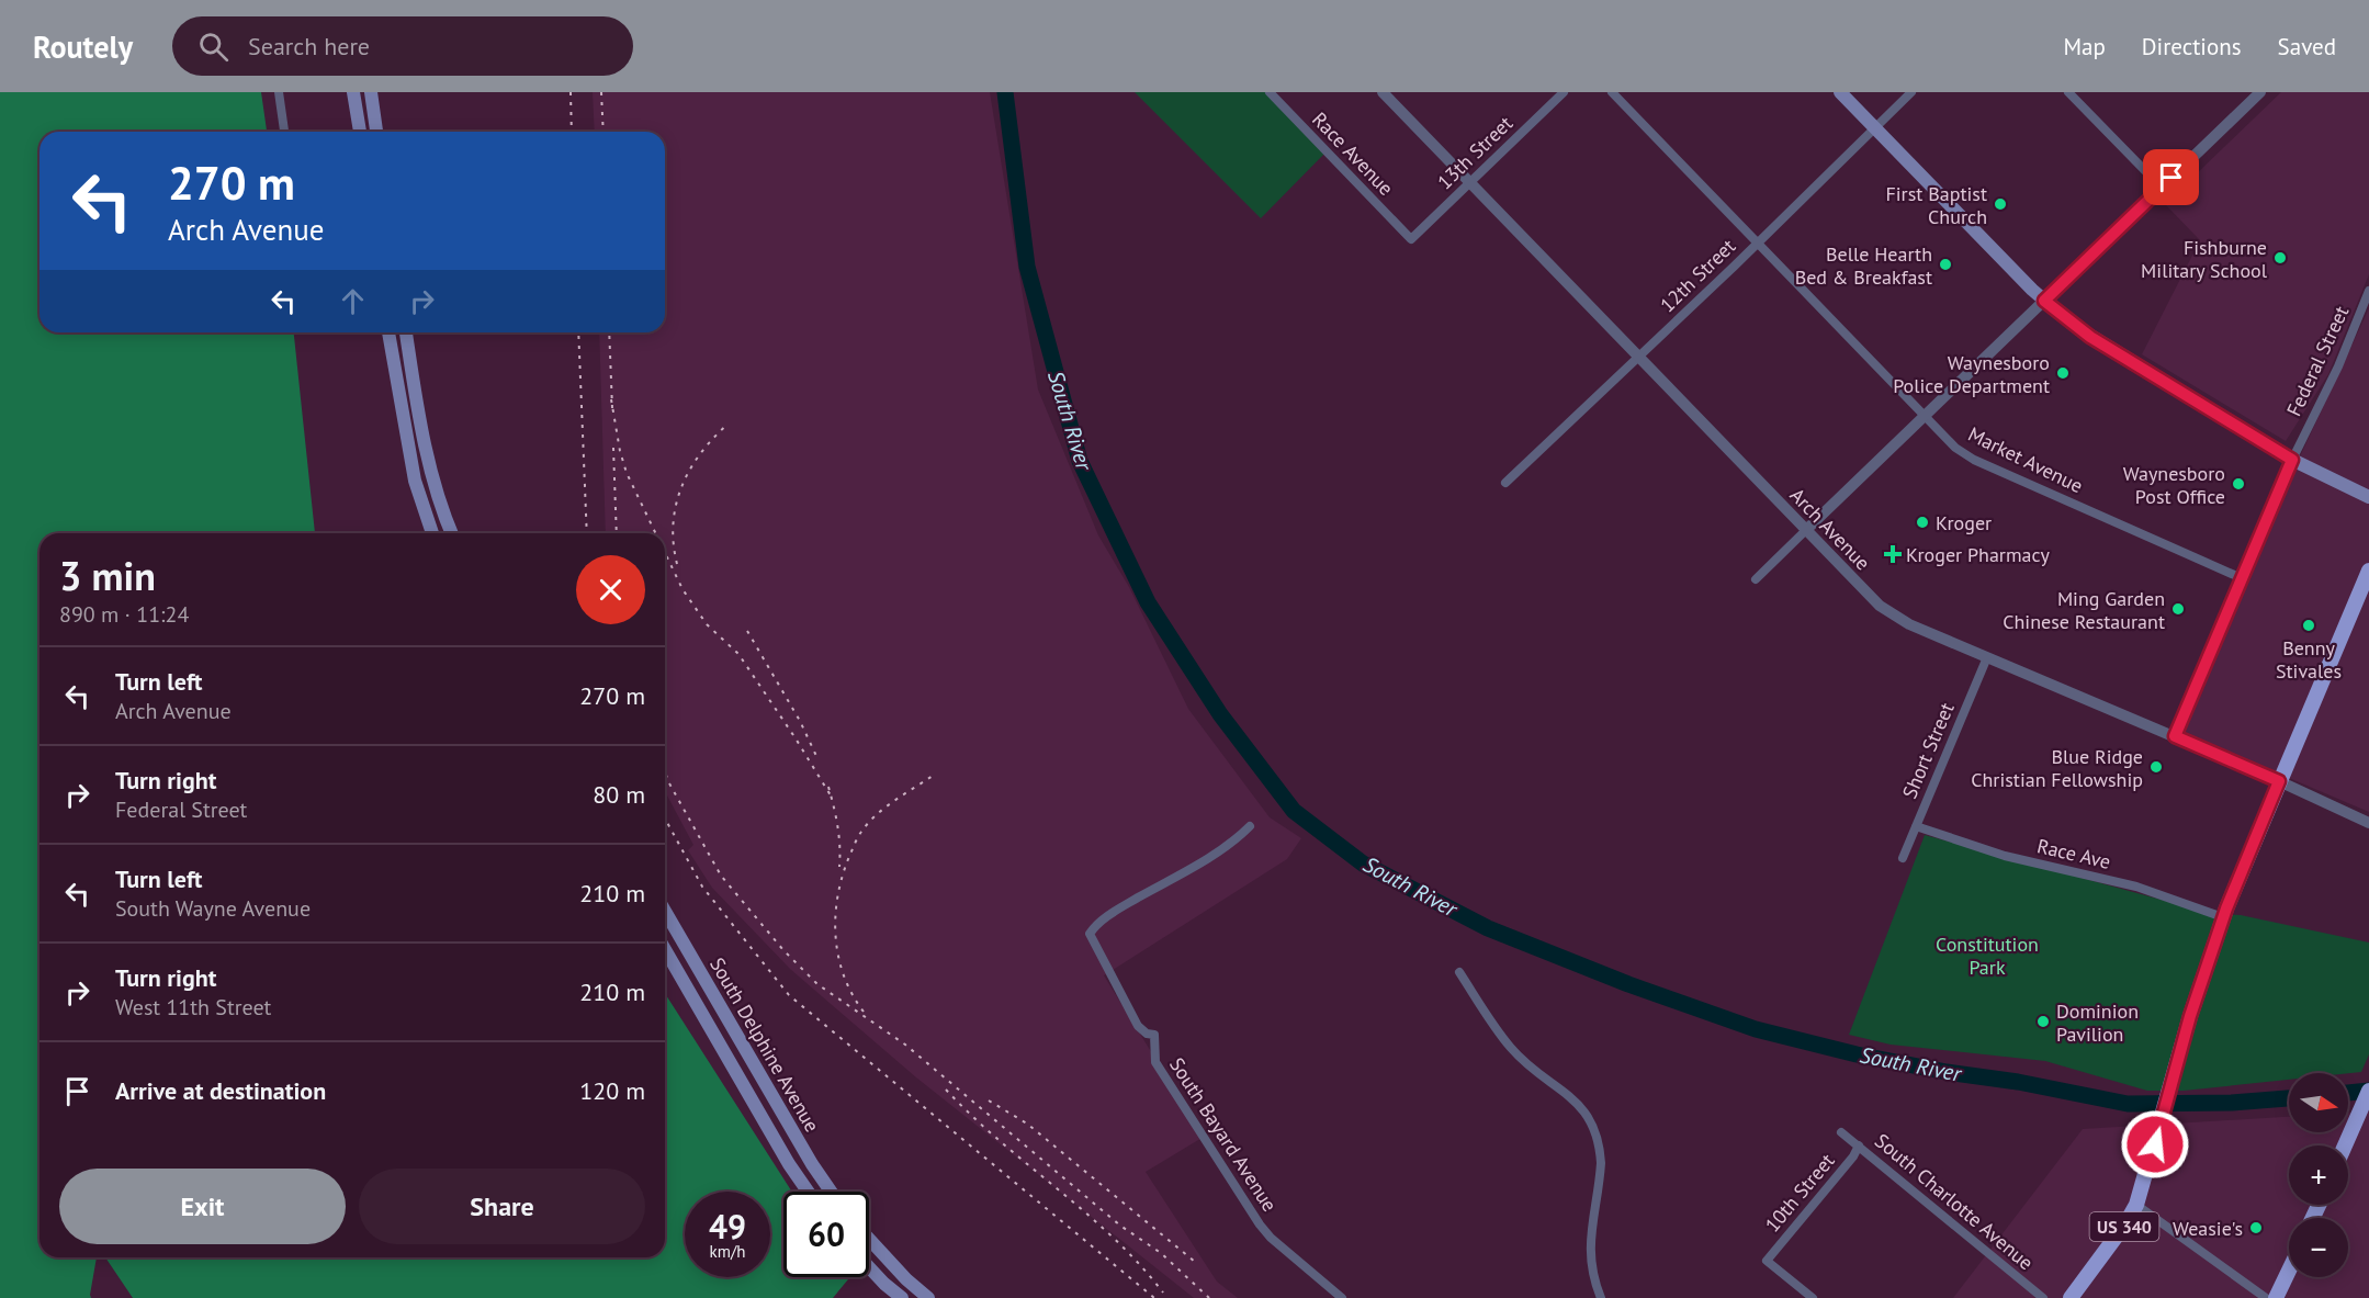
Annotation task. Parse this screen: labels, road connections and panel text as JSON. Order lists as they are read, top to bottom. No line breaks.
{"streets":{"main road":["South Delphine Avenue","US 340"],"street":["13th Street","Race Avenue","12th Street","Federal Street","Market Avenue","Arch Avenue","Short Street","Race Ave","South Bayard Avenue","10th Street","South Charlotte Avenue"]},"crossings":[["13th Street","Race Avenue"],["13th Street","Arch Avenue"],["12th Street","Market Avenue"],["12th Street","Arch Avenue"],["Federal Street","Market Avenue"],["Federal Street","Arch Avenue"],["Arch Avenue","Short Street"],["Arch Avenue","US 340"],["Short Street","Race Ave"],["Race Ave","US 340"],["10th Street","South Charlotte Avenue"]],"water":["South River"],"parks":["Constitution Park"],"places":{"other":["First Baptist Church","Fishburne Military School","Belle Hearth Bed & Breakfast","Waynesboro Police Department","Waynesboro Post Office","Kroger","Ming Garden Chinese Restaurant","Benny Stivales","Blue Ridge Christian Fellowship","Dominion Pavilion","Weasie's"],"health":["Kroger Pharmacy"]},"north":"right","page":{"header":"Routely","search":"Search here","nav":["Map","Directions","Saved"],"turn":["270 m","Arch Avenue"],"heading":["3 min","890 m · 11:24"],"list":[{"name":"Turn left","note":"Arch Avenue","value":"270 m"},{"name":"Turn right","note":"Federal Street","value":"80 m"},{"name":"Turn left","note":"South Wayne Avenue","value":"210 m"},{"name":"Turn right","note":"West 11th Street","value":"210 m"},{"name":"Arrive at destination","value":"120 m"}],"map_buttons":["+","−"],"buttons":["Exit","Share"],"speed":"49 km/h","limit":"60"}}
